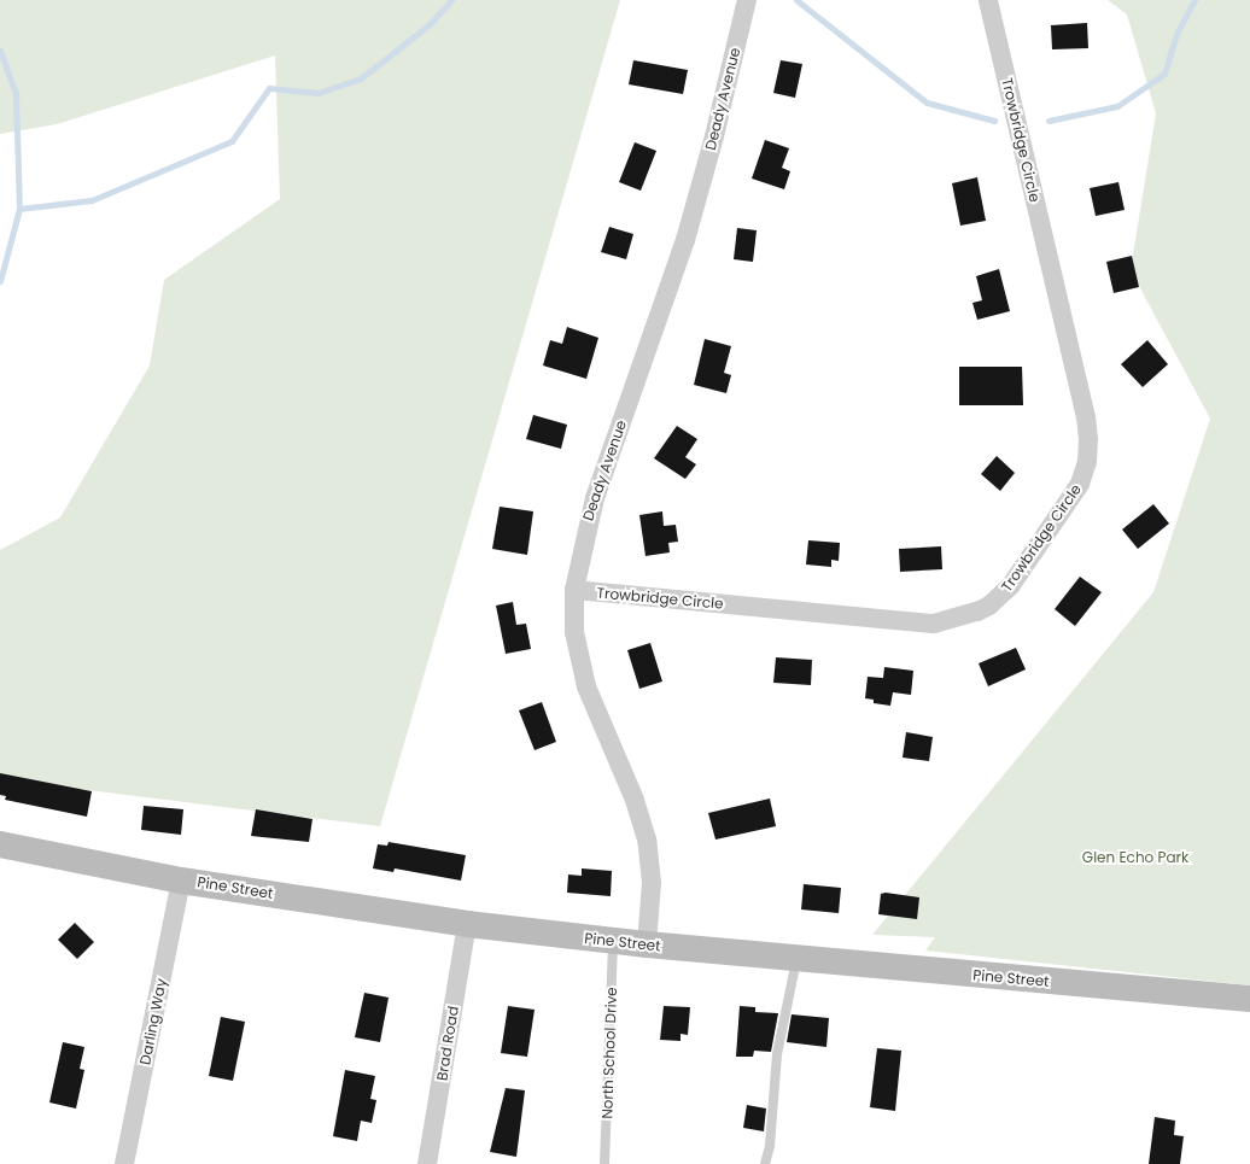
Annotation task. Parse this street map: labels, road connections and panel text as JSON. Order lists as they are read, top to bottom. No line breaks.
{"streets":{"street":["Deady Avenue","Trowbridge Circle","Pine Street","Darling Way","Brad Road"],"lane":["North School Drive"]},"crossings":[["Deady Avenue","Trowbridge Circle"],["Deady Avenue","Pine Street"],["Pine Street","Darling Way"],["Pine Street","Brad Road"],["Pine Street","North School Drive"]],"parks":["Glen Echo Park"]}
